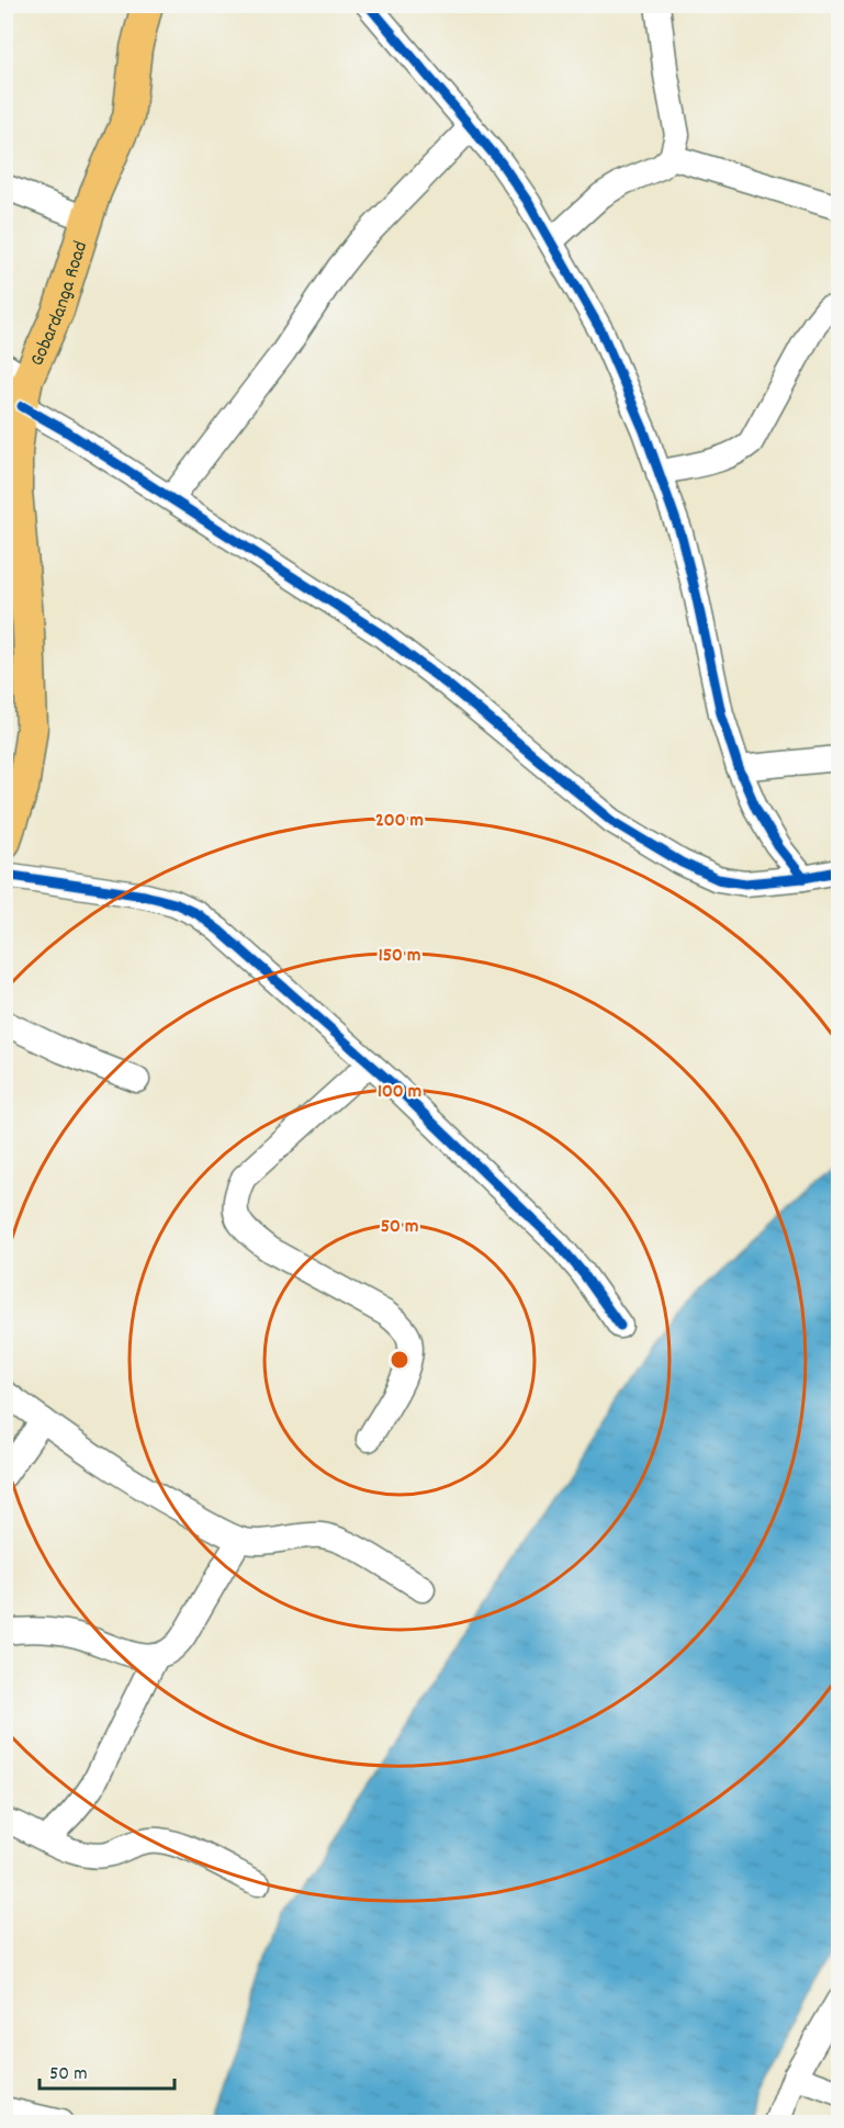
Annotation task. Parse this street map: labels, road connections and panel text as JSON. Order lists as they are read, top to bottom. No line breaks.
{"streets":{"main road":["Gobardanga Road"]},"scale_bar":"50 m","rings":["200 m","150 m","100 m","50 m"]}
